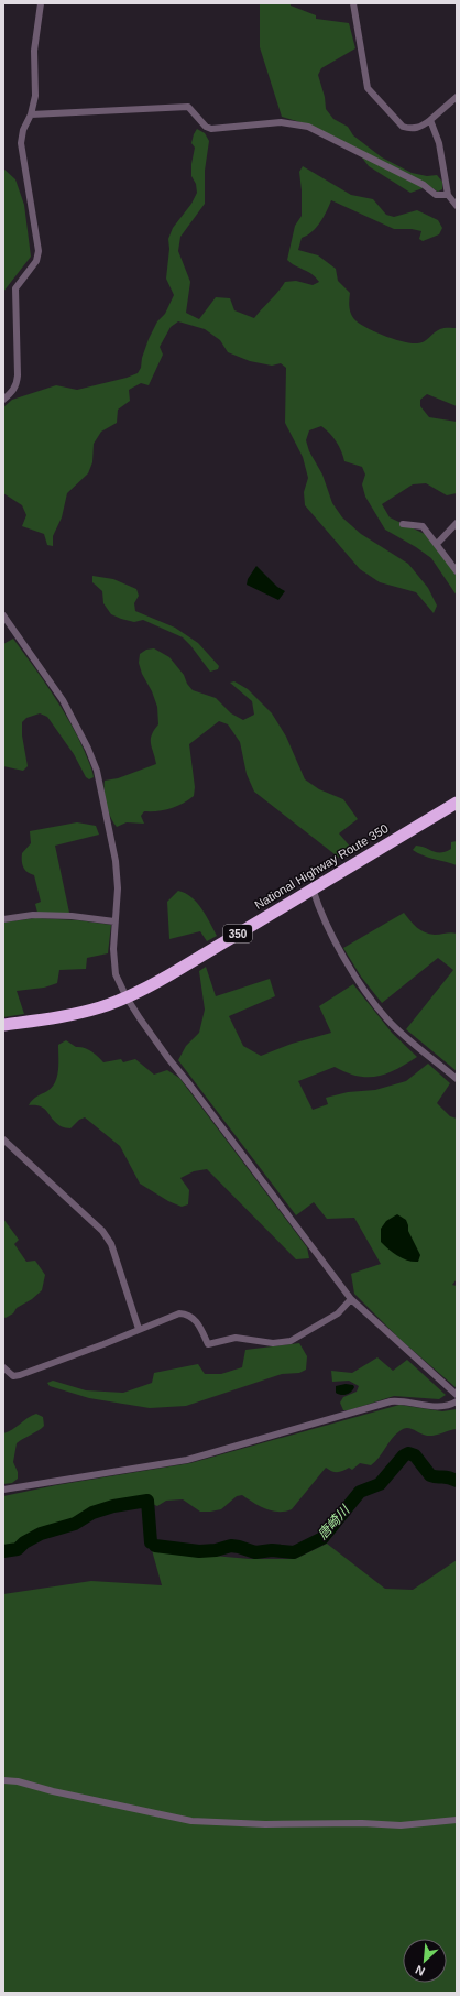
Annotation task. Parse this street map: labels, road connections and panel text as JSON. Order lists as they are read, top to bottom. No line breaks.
{"streets":{"highway":["National Highway Route 350","350"]},"water":["唐崎川"],"north":"bottom left"}
